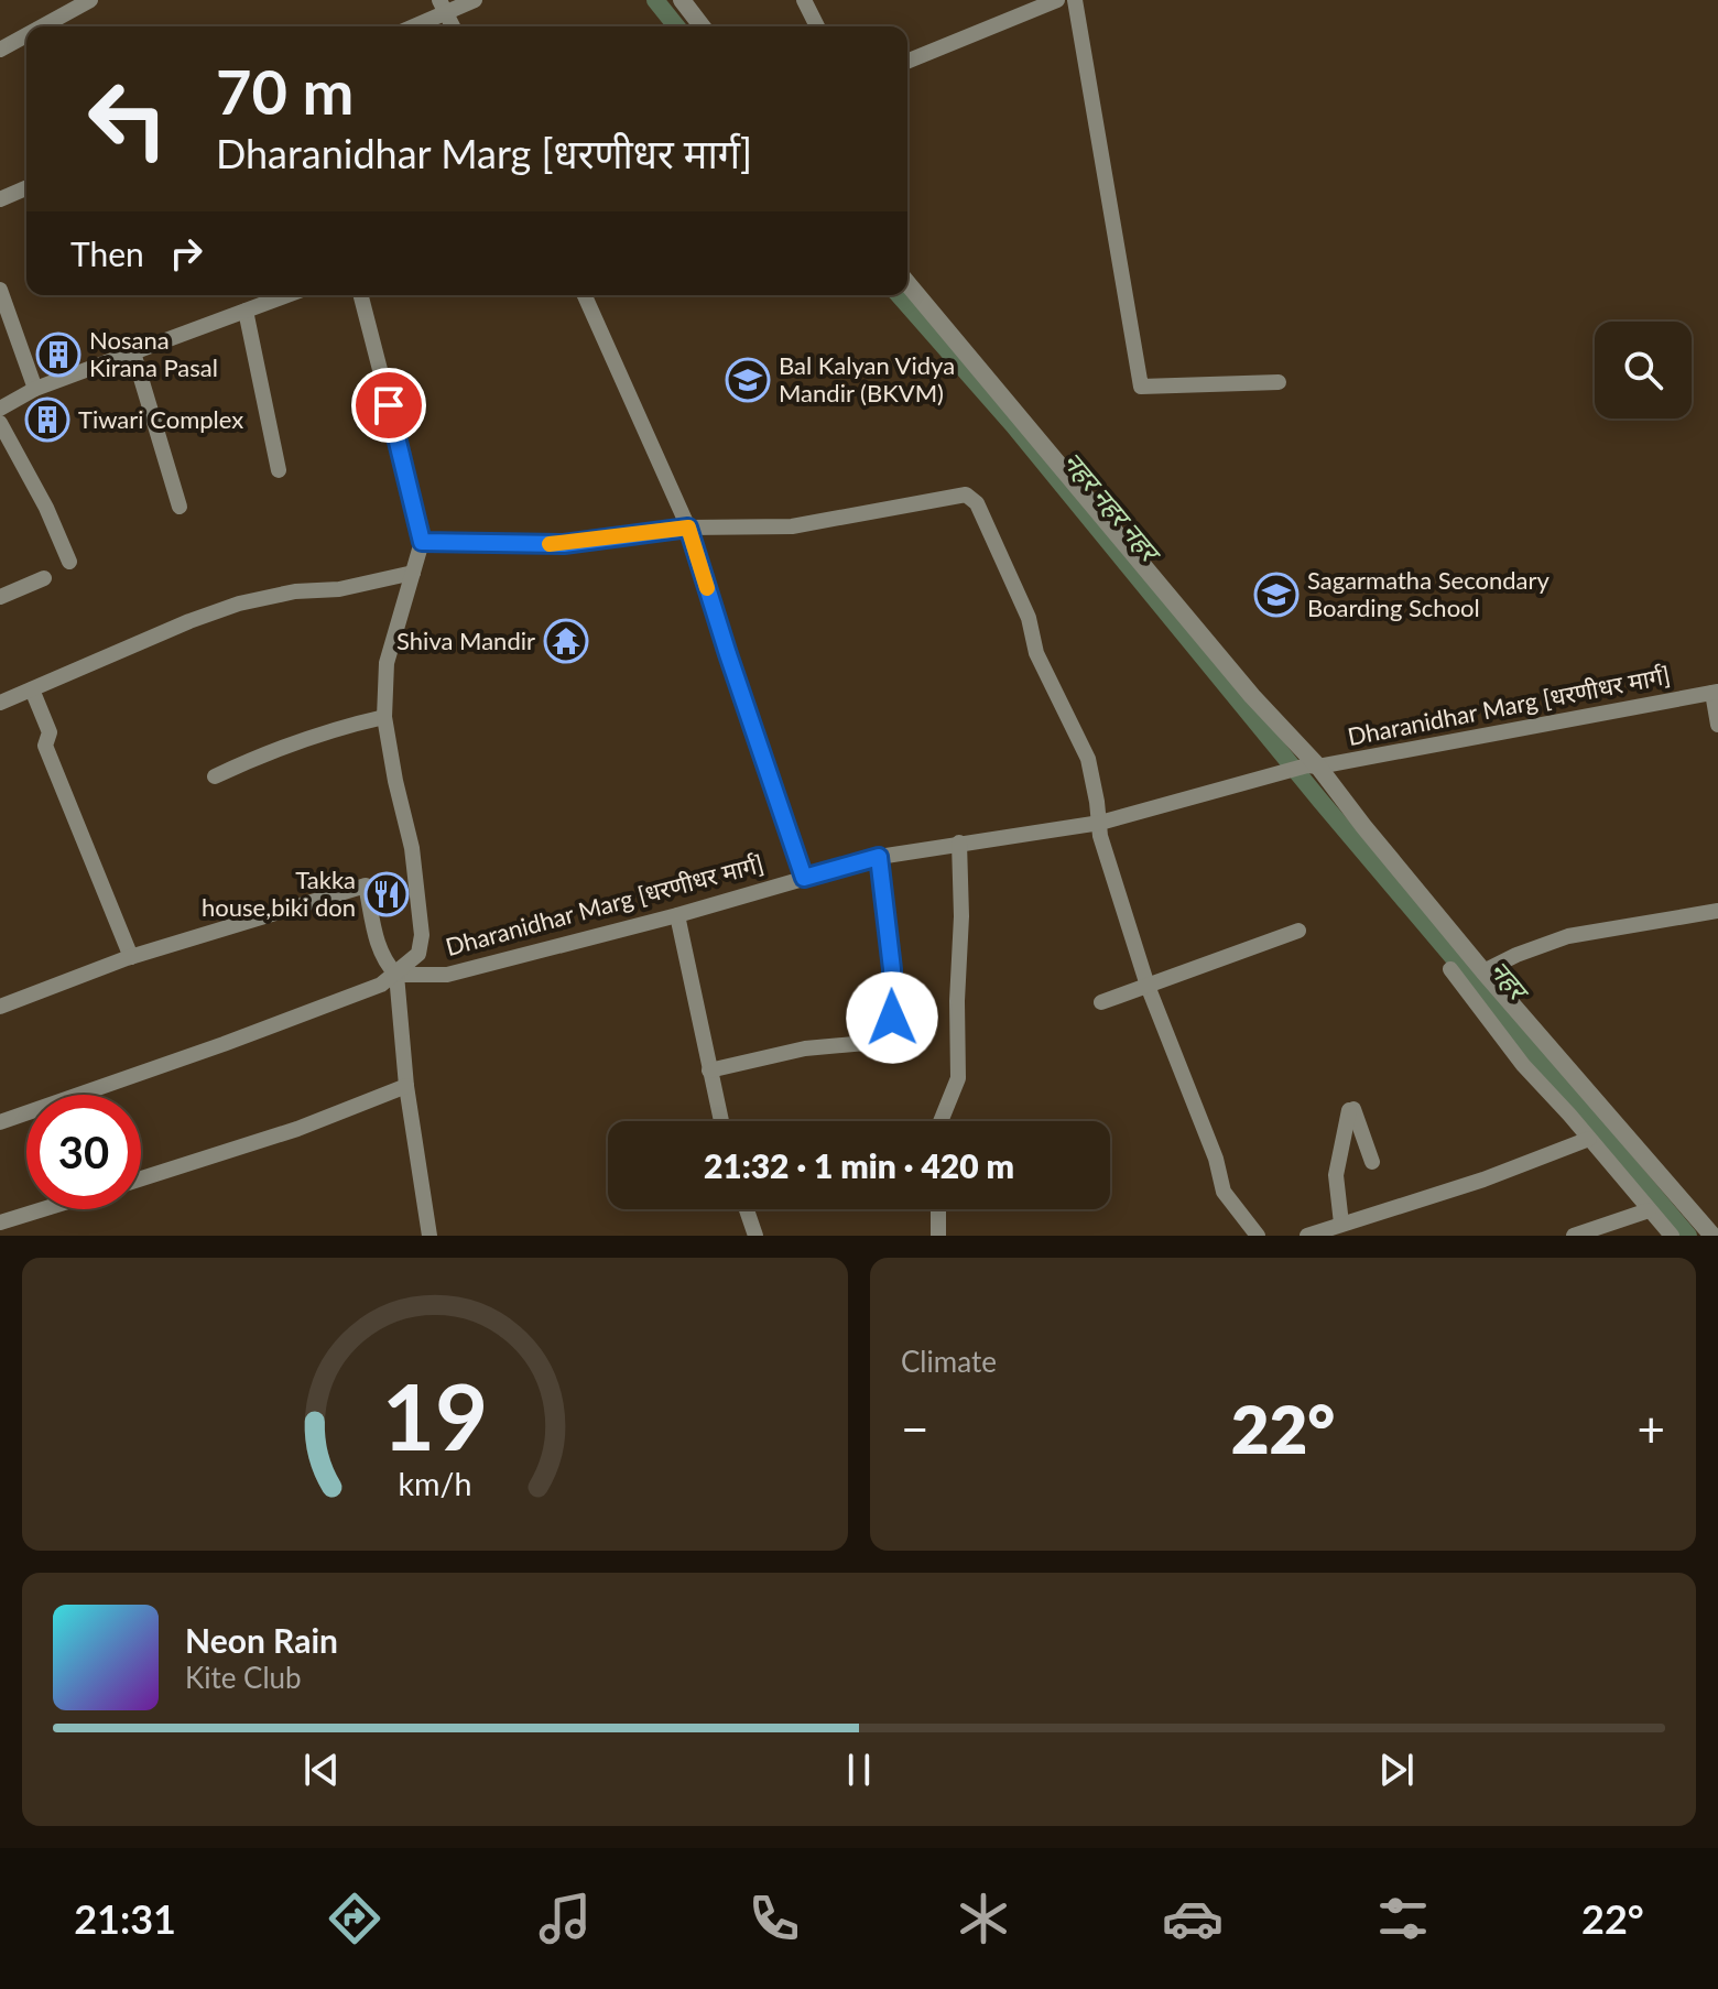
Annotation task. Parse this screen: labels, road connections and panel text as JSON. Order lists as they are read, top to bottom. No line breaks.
{"streets":{"street":["Dharanidhar Marg [धरणीधर मार्ग]"]},"water":["नहर नहर नहर","नहर"],"places":{"building":["Nosana Kirana Pasal","Tiwari Complex"],"school or university":["Bal Kalyan Vidya Mandir (BKVM)","Sagarmatha Secondary Boarding School"],"temple":["Shiva Mandir"],"restaurant":["Takka house,biki don"]},"page":{"turn":["70 m","Dharanidhar Marg [धरणीधर मार्ग]"],"then":"Then","limit":"30","trip":"21:32 · 1 min · 420 m","tile":"Climate","heat":["−","22°","+"],"song":["Neon Rain","Kite Club"],"tabs":["21:31","22°"],"gauge":["19","km/h"]}}
